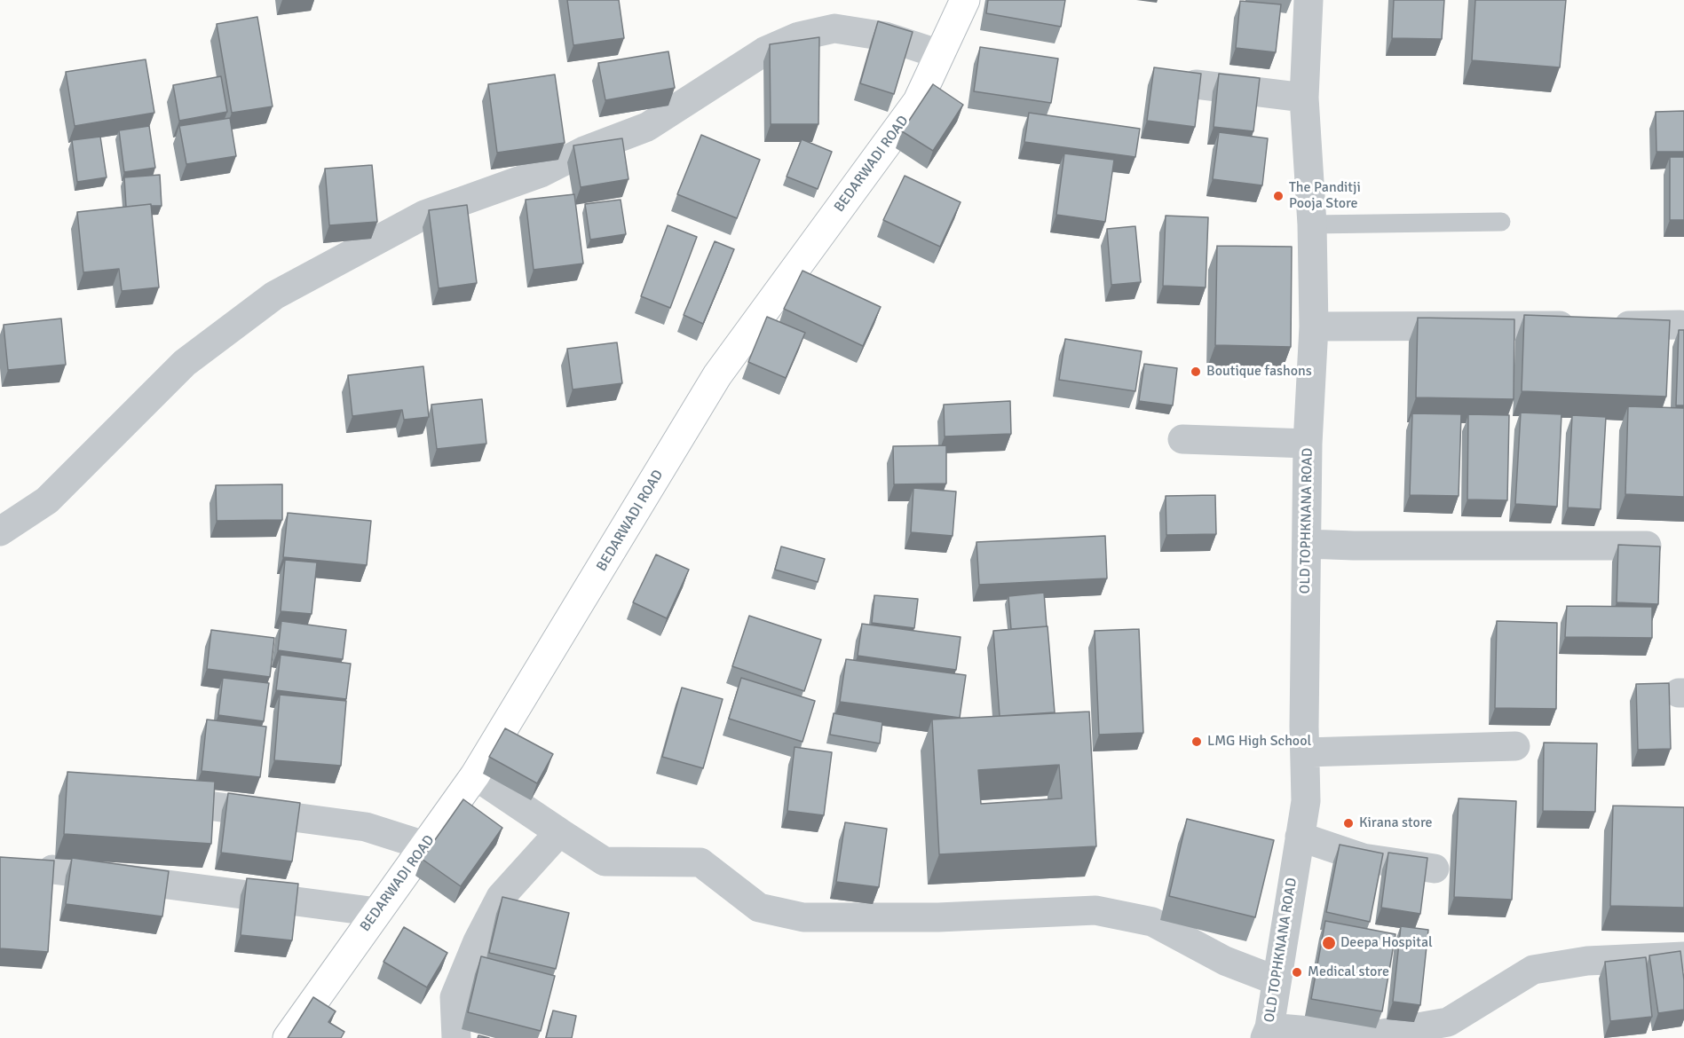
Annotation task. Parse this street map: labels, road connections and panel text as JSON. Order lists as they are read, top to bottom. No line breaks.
{"streets":{"street":["BEDARWADI ROAD","OLD TOPHKNANA ROAD"]},"places":["The Panditji Pooja Store","Boutique fashons","LMG High School","Kirana store","Deepa Hospital","Medical store"]}
